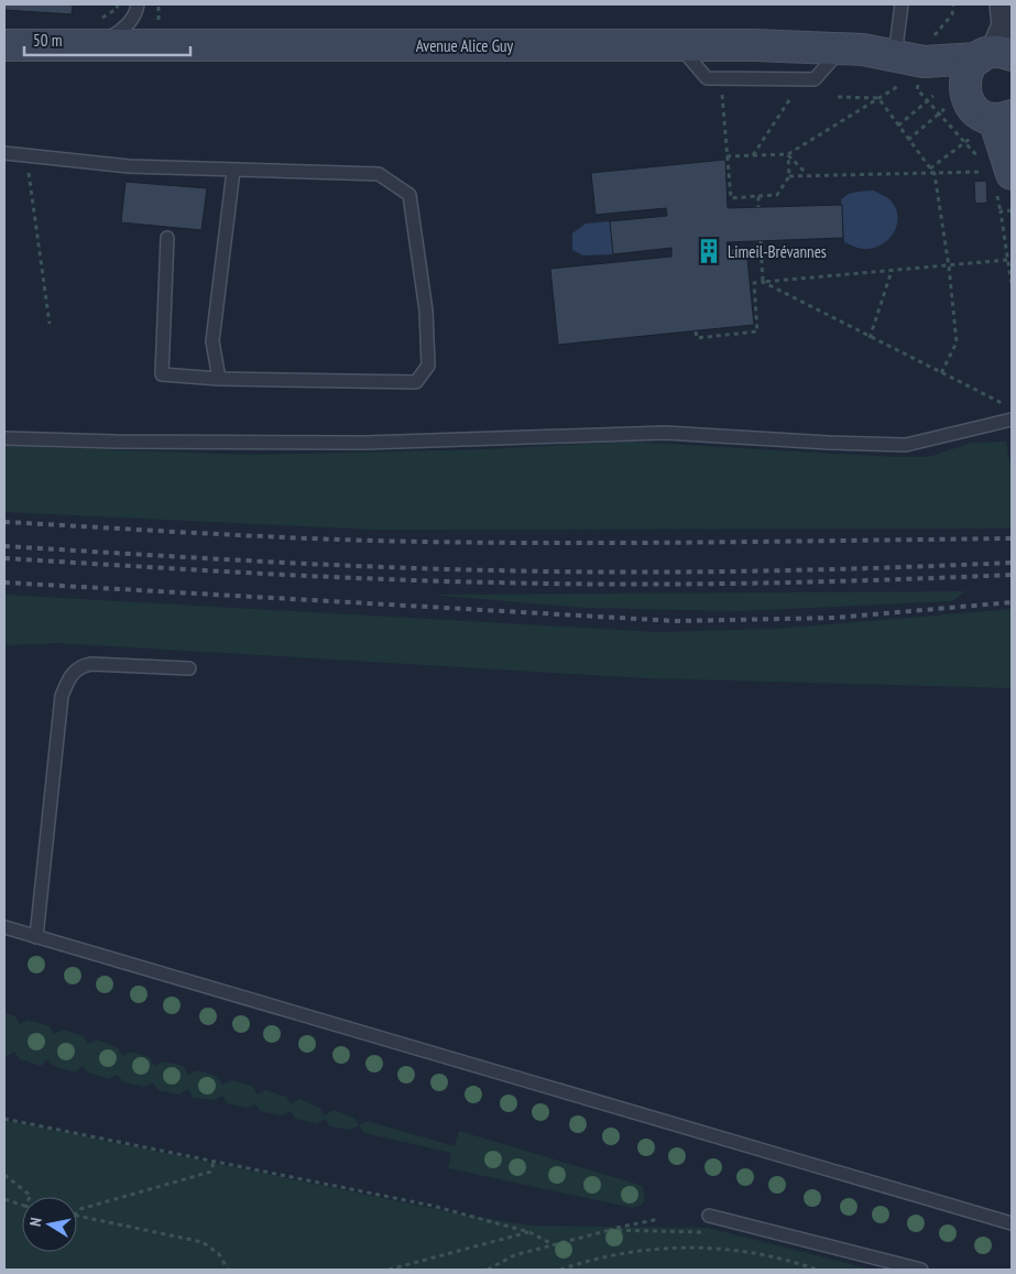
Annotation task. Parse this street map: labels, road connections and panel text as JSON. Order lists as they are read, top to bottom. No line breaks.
{"streets":{"main road":["Avenue Alice Guy"]},"places":{"building":["Limeil-Brévannes"]},"scale_bar":"50 m","north":"left"}
